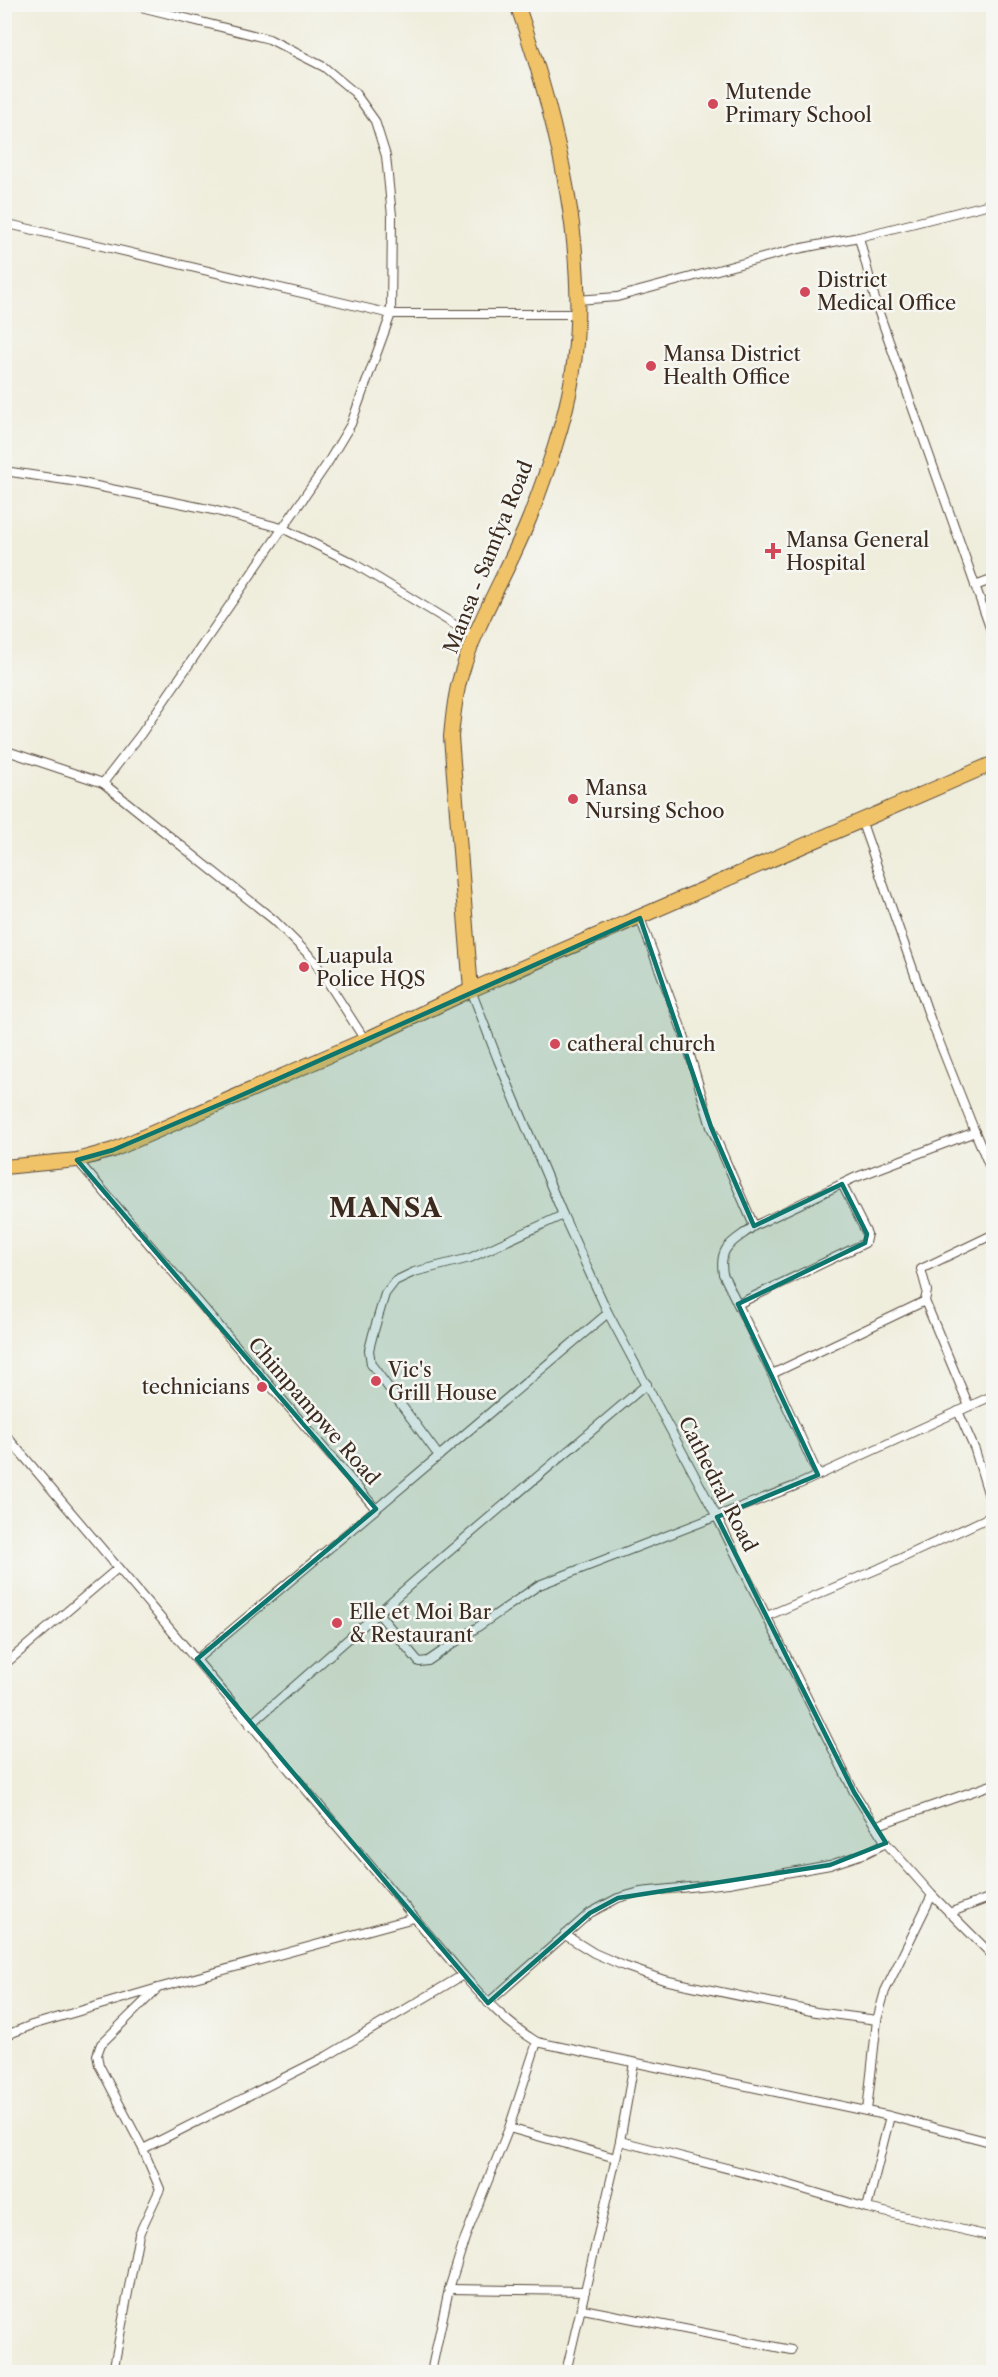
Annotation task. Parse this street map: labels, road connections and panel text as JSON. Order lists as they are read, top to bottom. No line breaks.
{"streets":{"main road":["Mansa - Samfya Road"],"street":["Chimpampwe Road","Cathedral Road"]},"crossings":[["Mansa - Samfya Road","Cathedral Road"],["Chimpampwe Road","Cathedral Road"]],"districts":["MANSA"],"places":{"other":["Mutende Primary School","District Medical Office","Mansa District Health Office","Mansa Nursing Schoo","Luapula Police HQS","catheral church","Vic's Grill House","technicians","Elle et Moi Bar & Restaurant"],"health":["Mansa General Hospital"]}}
